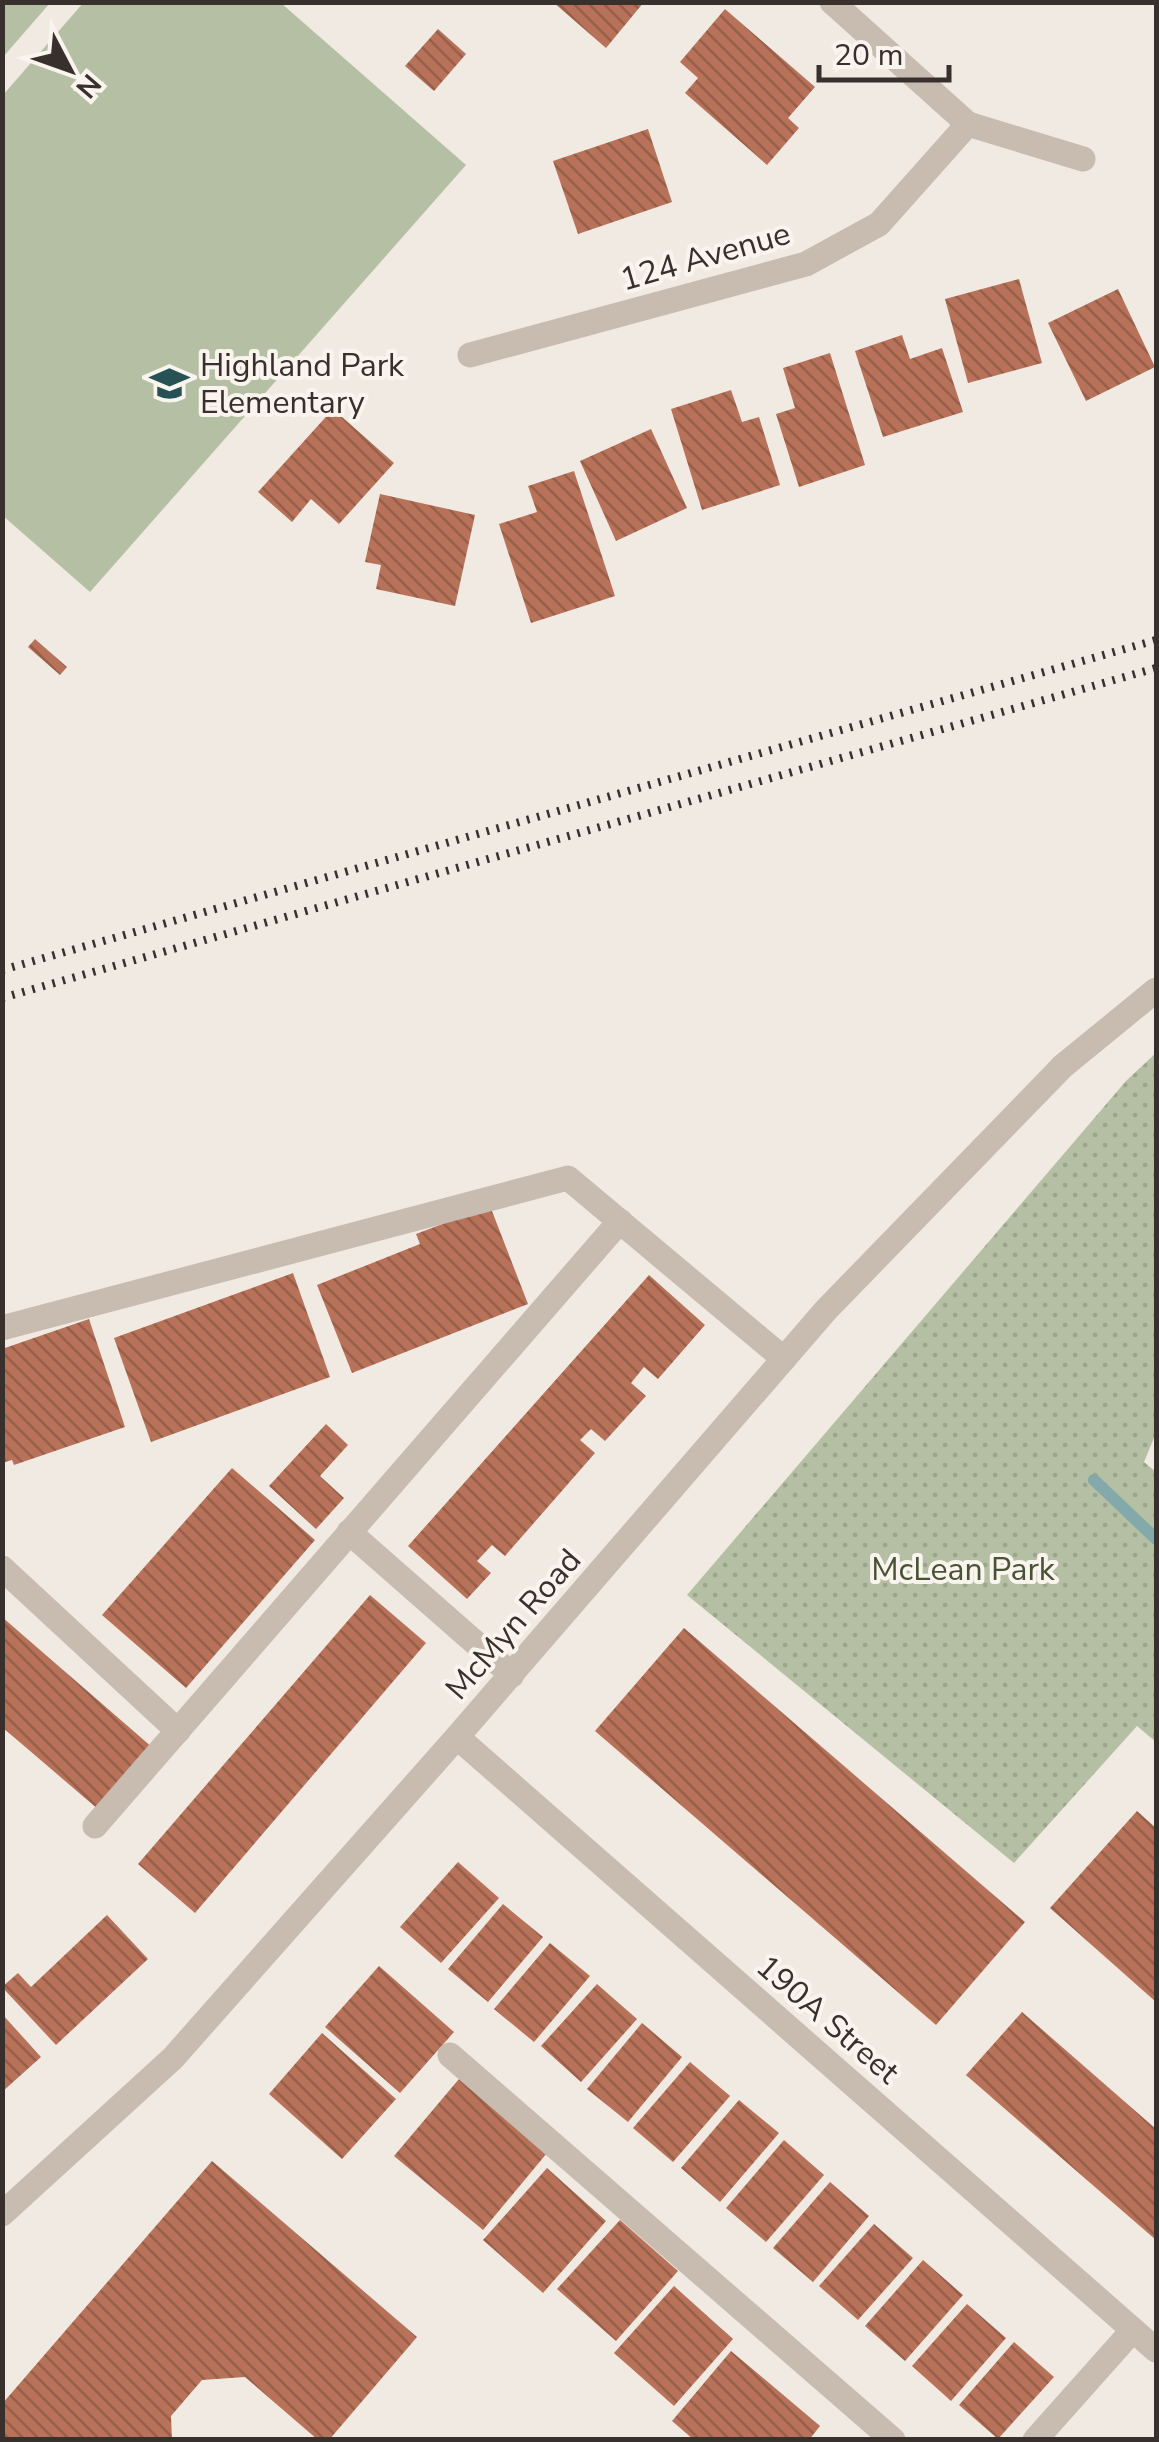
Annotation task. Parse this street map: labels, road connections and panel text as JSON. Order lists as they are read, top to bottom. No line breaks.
{"streets":{"street":["124 Avenue","McMyn Road","190A Street"]},"crossings":[["McMyn Road","190A Street"]],"parks":["McLean Park"],"places":{"school or university":["Highland Park Elementary"]},"scale_bar":"20 m","north":"bottom right"}
